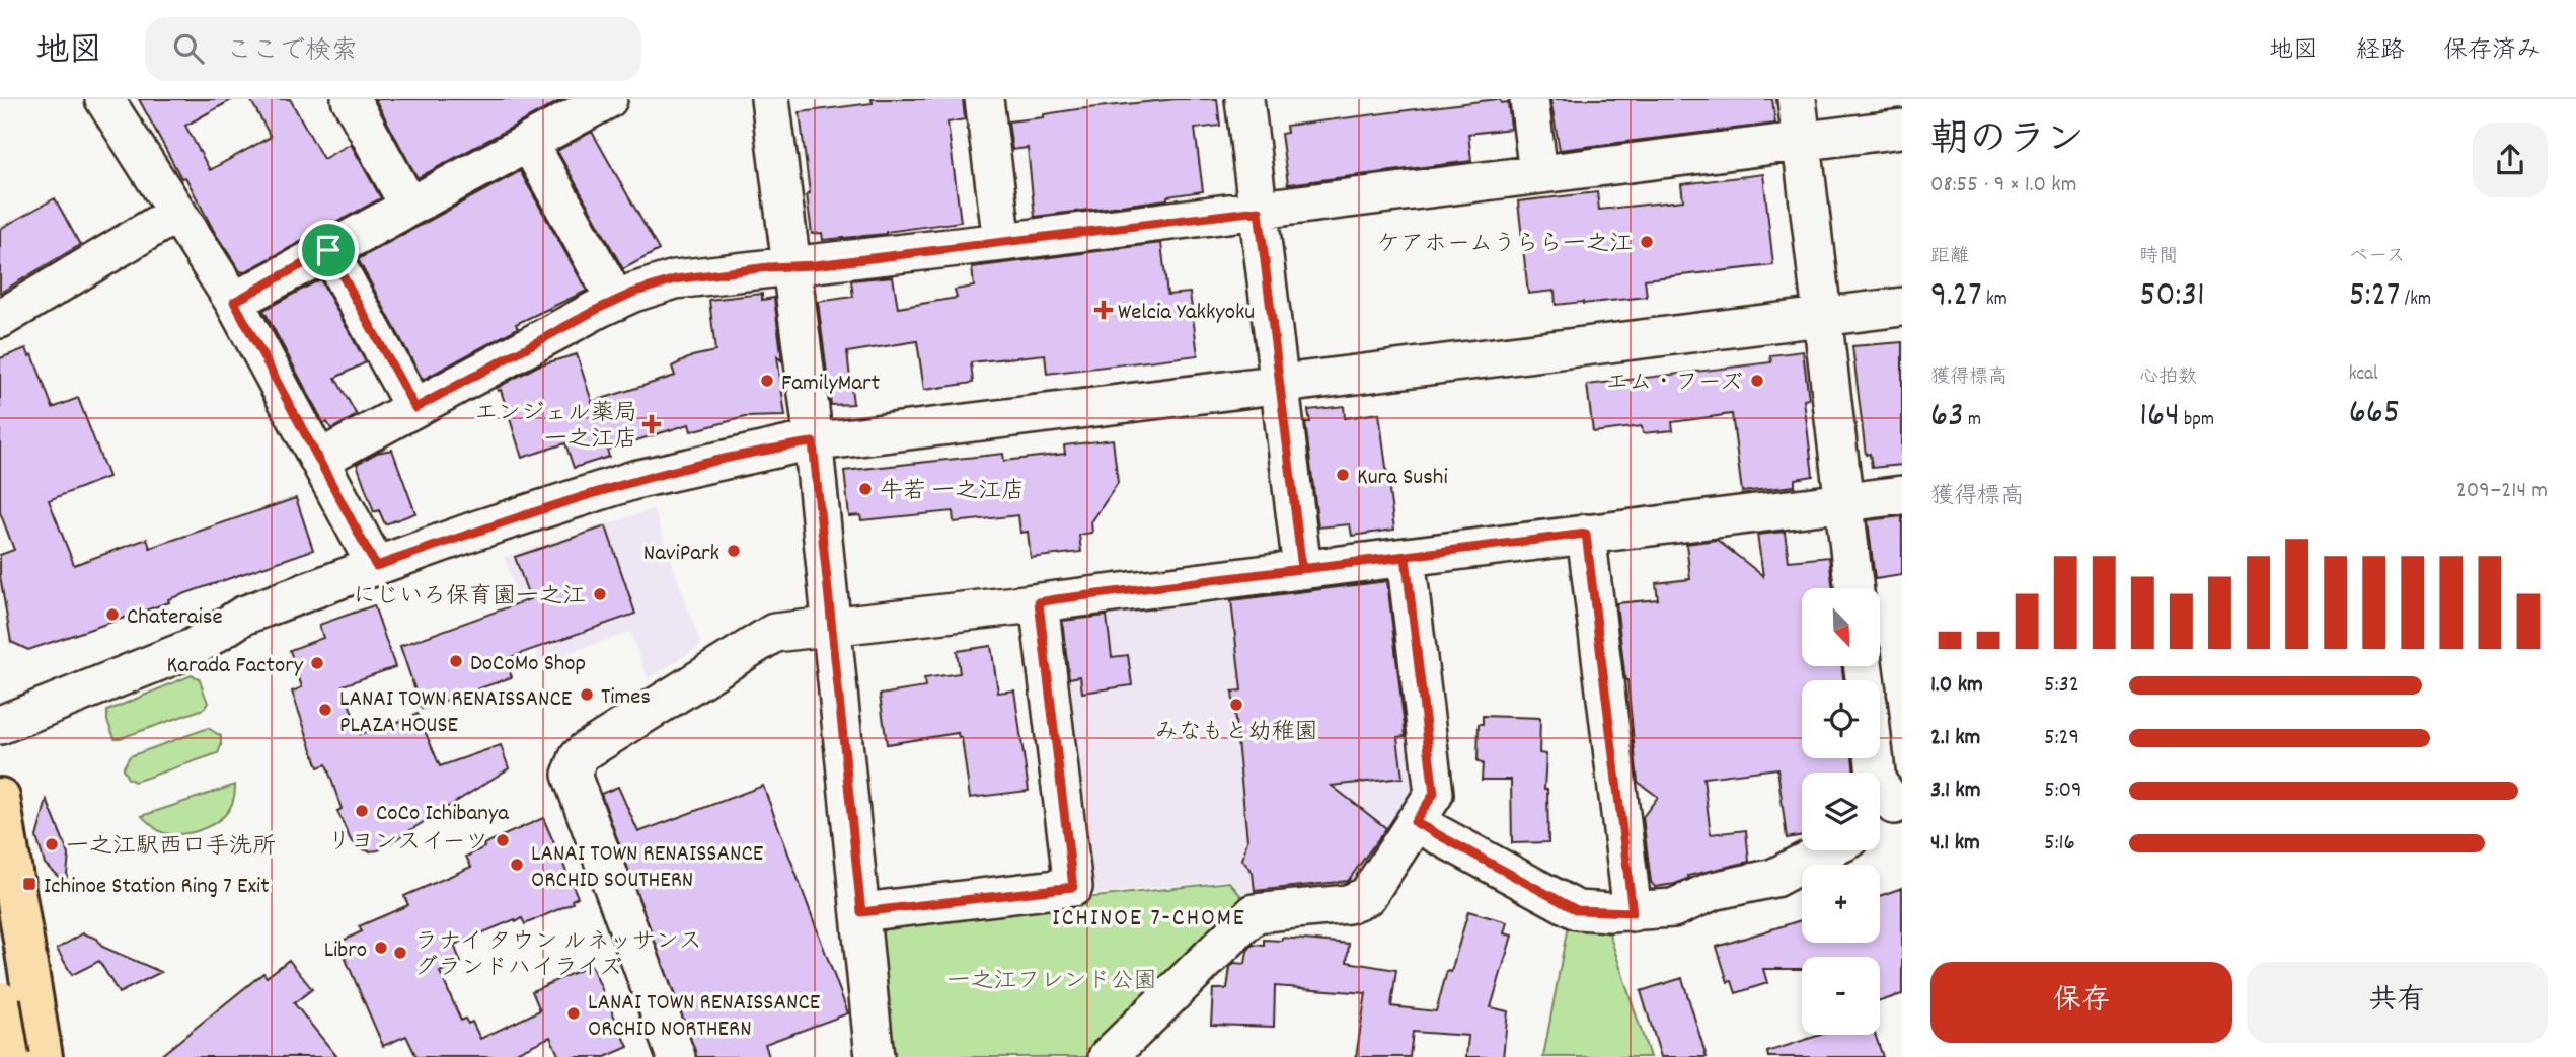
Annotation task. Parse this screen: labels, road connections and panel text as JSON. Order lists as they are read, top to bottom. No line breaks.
{"districts":["ICHINOE 7-CHOME"],"parks":["一之江フレンド公園"],"places":{"other":["ケアホームうらら一之江","FamilyMart","エム・フーズ","Kura Sushi","牛若 一之江店","NaviPark","にじいろ保育園一之江","Chateraise","DoCoMo Shop","Karada Factory","Times","みなもと幼稚園","LANAI TOWN RENAISSANCE PLAZA HOUSE","CoCo Ichibanya","リヨンスイーツ","一之江駅西口手洗所","LANAI TOWN RENAISSANCE ORCHID SOUTHERN","Libro","ラナイ タウン ルネッサンス グランドハイライズ","LANAI TOWN RENAISSANCE ORCHID NORTHERN"],"health":["Welcia Yakkyoku","エンジェル薬局 一之江店"],"transit":["Ichinoe Station Ring 7 Exit"]},"north":"bottom right","page":{"header":"地図","search":"ここで検索","nav":["地図","経路","保存済み"],"heading":["朝のラン","08:55 · 9 × 1.0 km"],"stats":[["距離","9.27 km"],["時間","50:31"],["ペース","5:27 /km"],["獲得標高","63 m"],["心拍数","164 bpm"],["kcal","665"]],"chart":["獲得標高","209–214 m"],"map_buttons":["+","−"],"list":[{"name":"1.0 km","note":"5:32"},{"name":"2.1 km","note":"5:29"},{"name":"3.1 km","note":"5:09"},{"name":"4.1 km","note":"5:16"}],"buttons":["保存","共有"]}}
